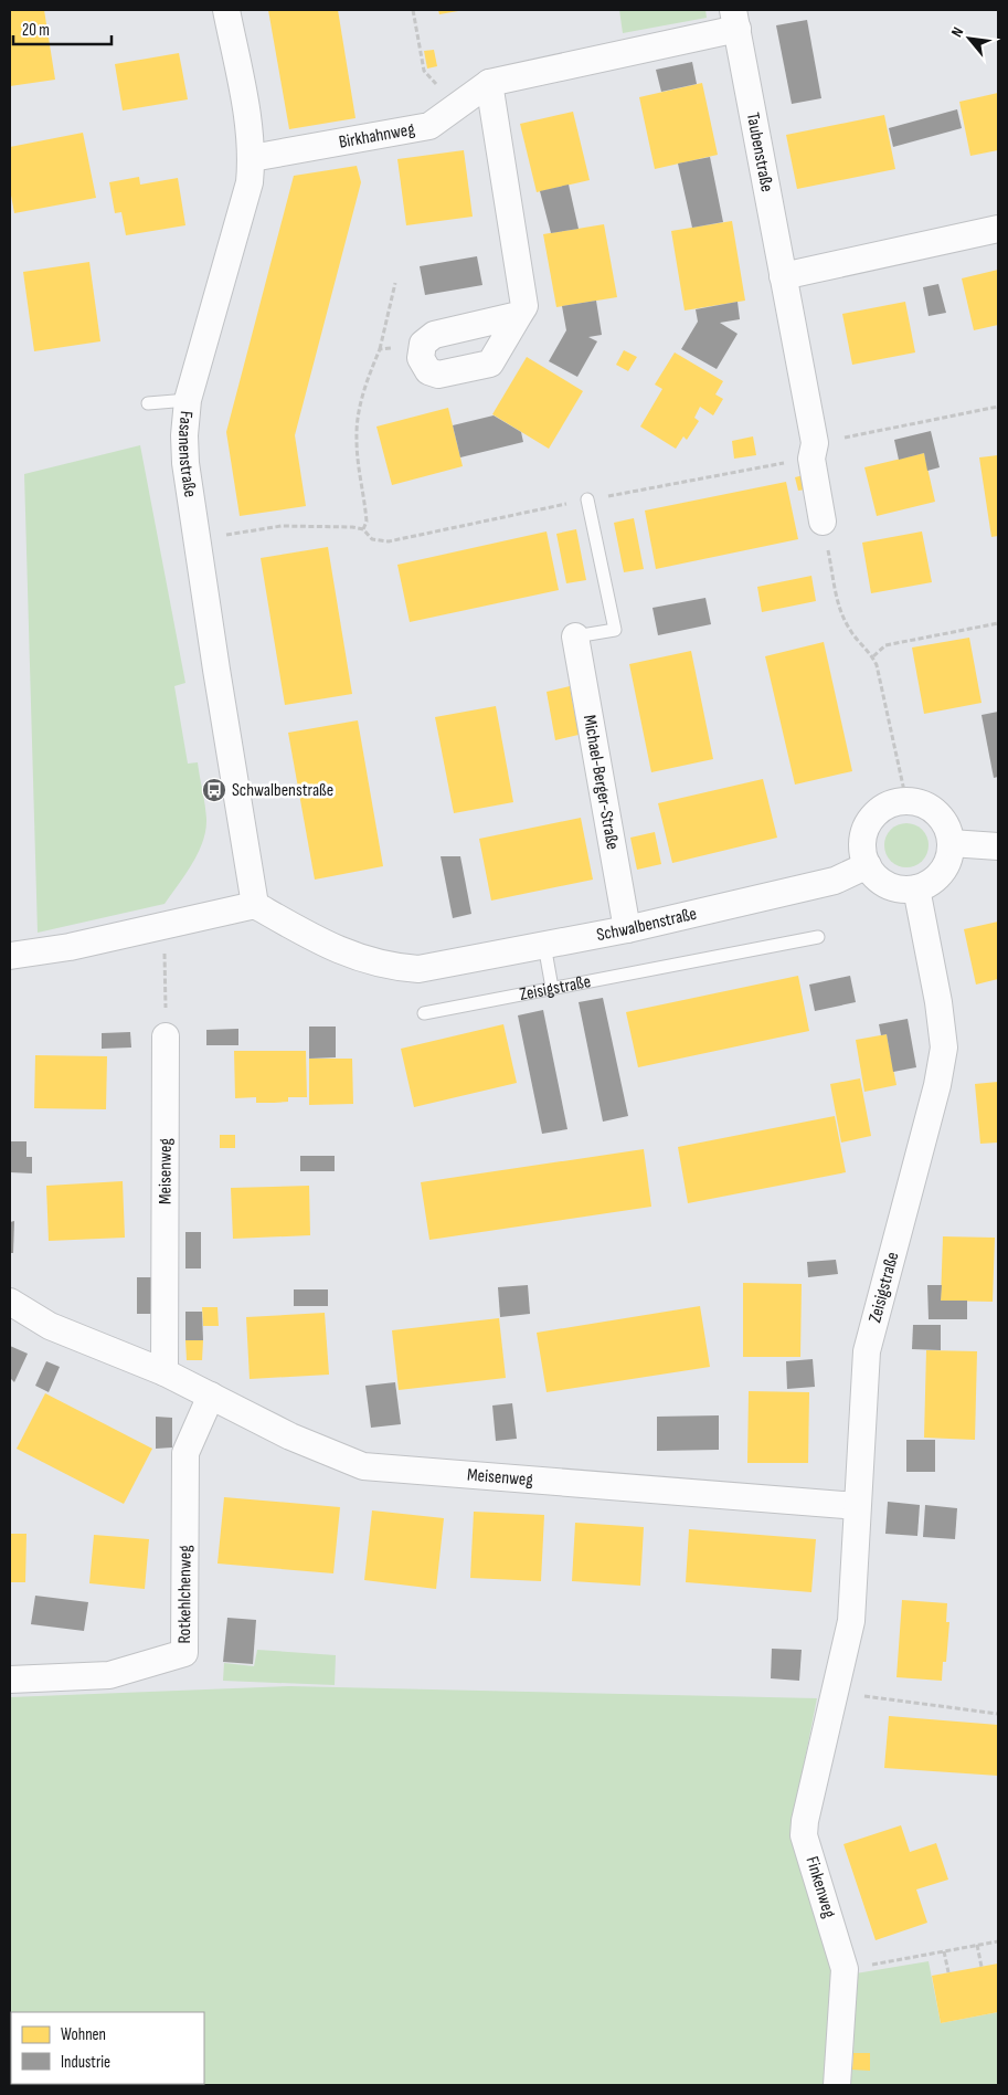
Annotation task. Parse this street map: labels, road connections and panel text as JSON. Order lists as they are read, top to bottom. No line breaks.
{"streets":{"street":["Birkhahnweg","Taubenstraße","Fasanenstraße","Michael-Berger-Straße","Schwalbenstraße","Zeisigstraße","Meisenweg","Rotkehlchenweg","Finkenweg"]},"crossings":[["Birkhahnweg","Taubenstraße"],["Birkhahnweg","Fasanenstraße"],["Fasanenstraße","Schwalbenstraße"],["Michael-Berger-Straße","Schwalbenstraße"],["Schwalbenstraße","Zeisigstraße"],["Zeisigstraße","Meisenweg"],["Zeisigstraße","Finkenweg"],["Meisenweg","Rotkehlchenweg"]],"places":{"bus stop":["Schwalbenstraße"]},"legend":["Wohnen","Industrie"],"scale_bar":"20 m","north":"top left"}
